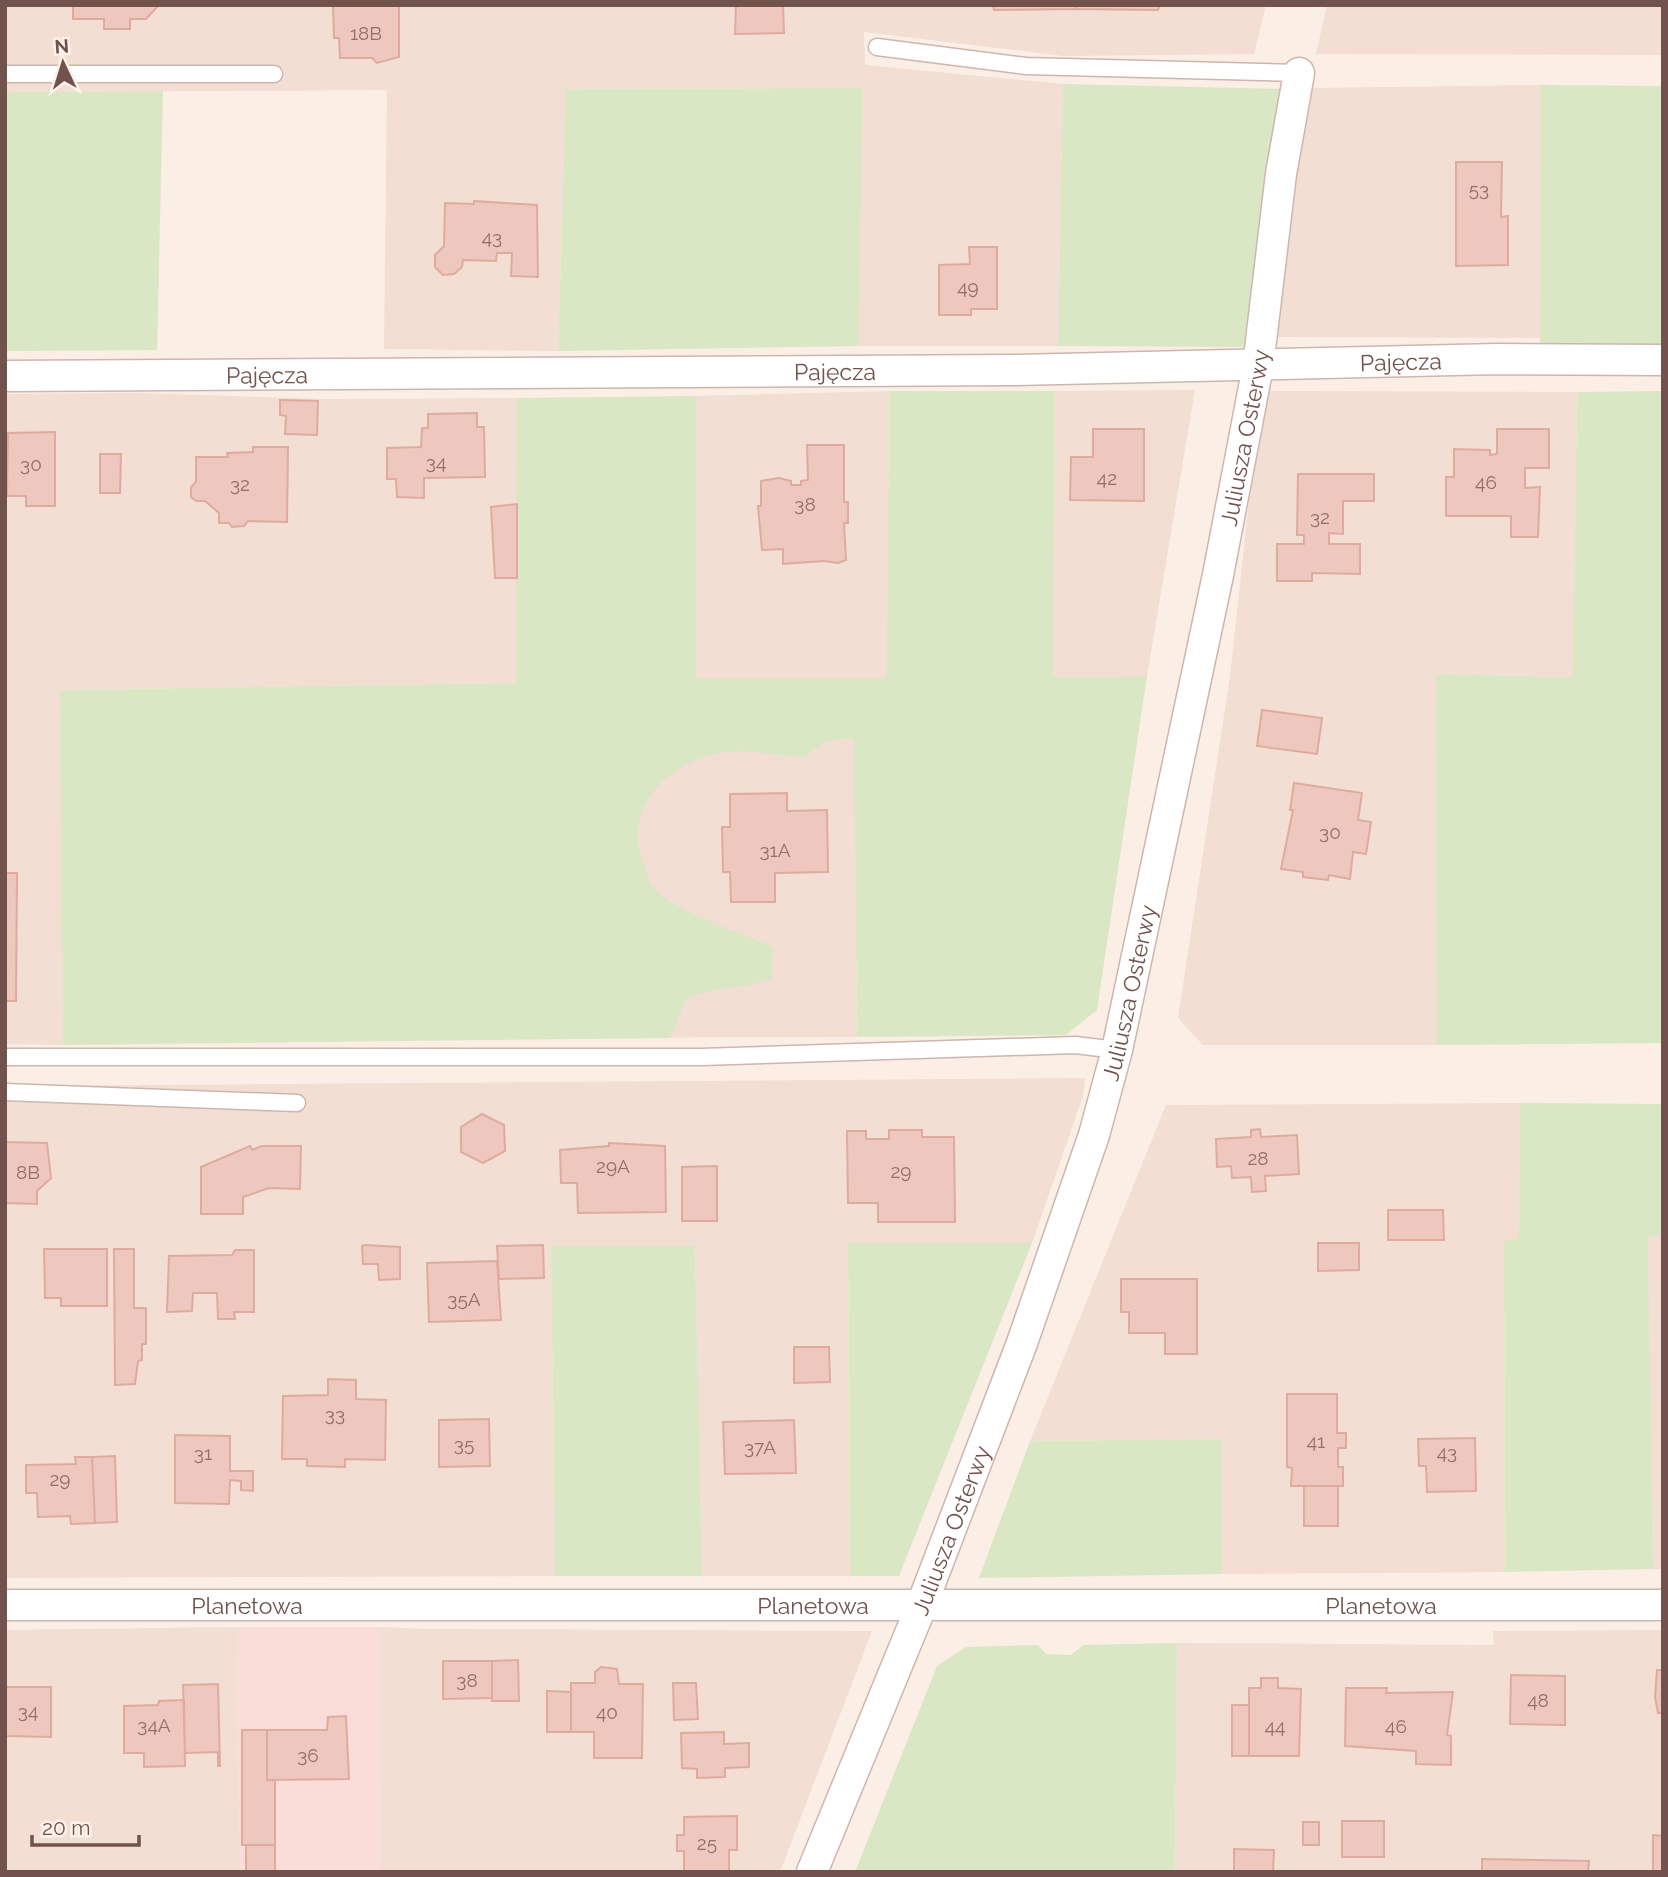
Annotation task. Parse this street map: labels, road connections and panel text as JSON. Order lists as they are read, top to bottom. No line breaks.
{"streets":{"street":["Pajęcza","Juliusza Osterwy","Planetowa"]},"crossings":[["Pajęcza","Juliusza Osterwy"],["Juliusza Osterwy","Planetowa"]],"house_numbers":["18B","53","43","49","34","30","42","46","32","38","32","30","31A","28","29A","29","8B","35A","33","41","35","37A","43","31","29","38","48","34","40","34A","44","46","36","25"],"scale_bar":"20 m","north":"top"}
